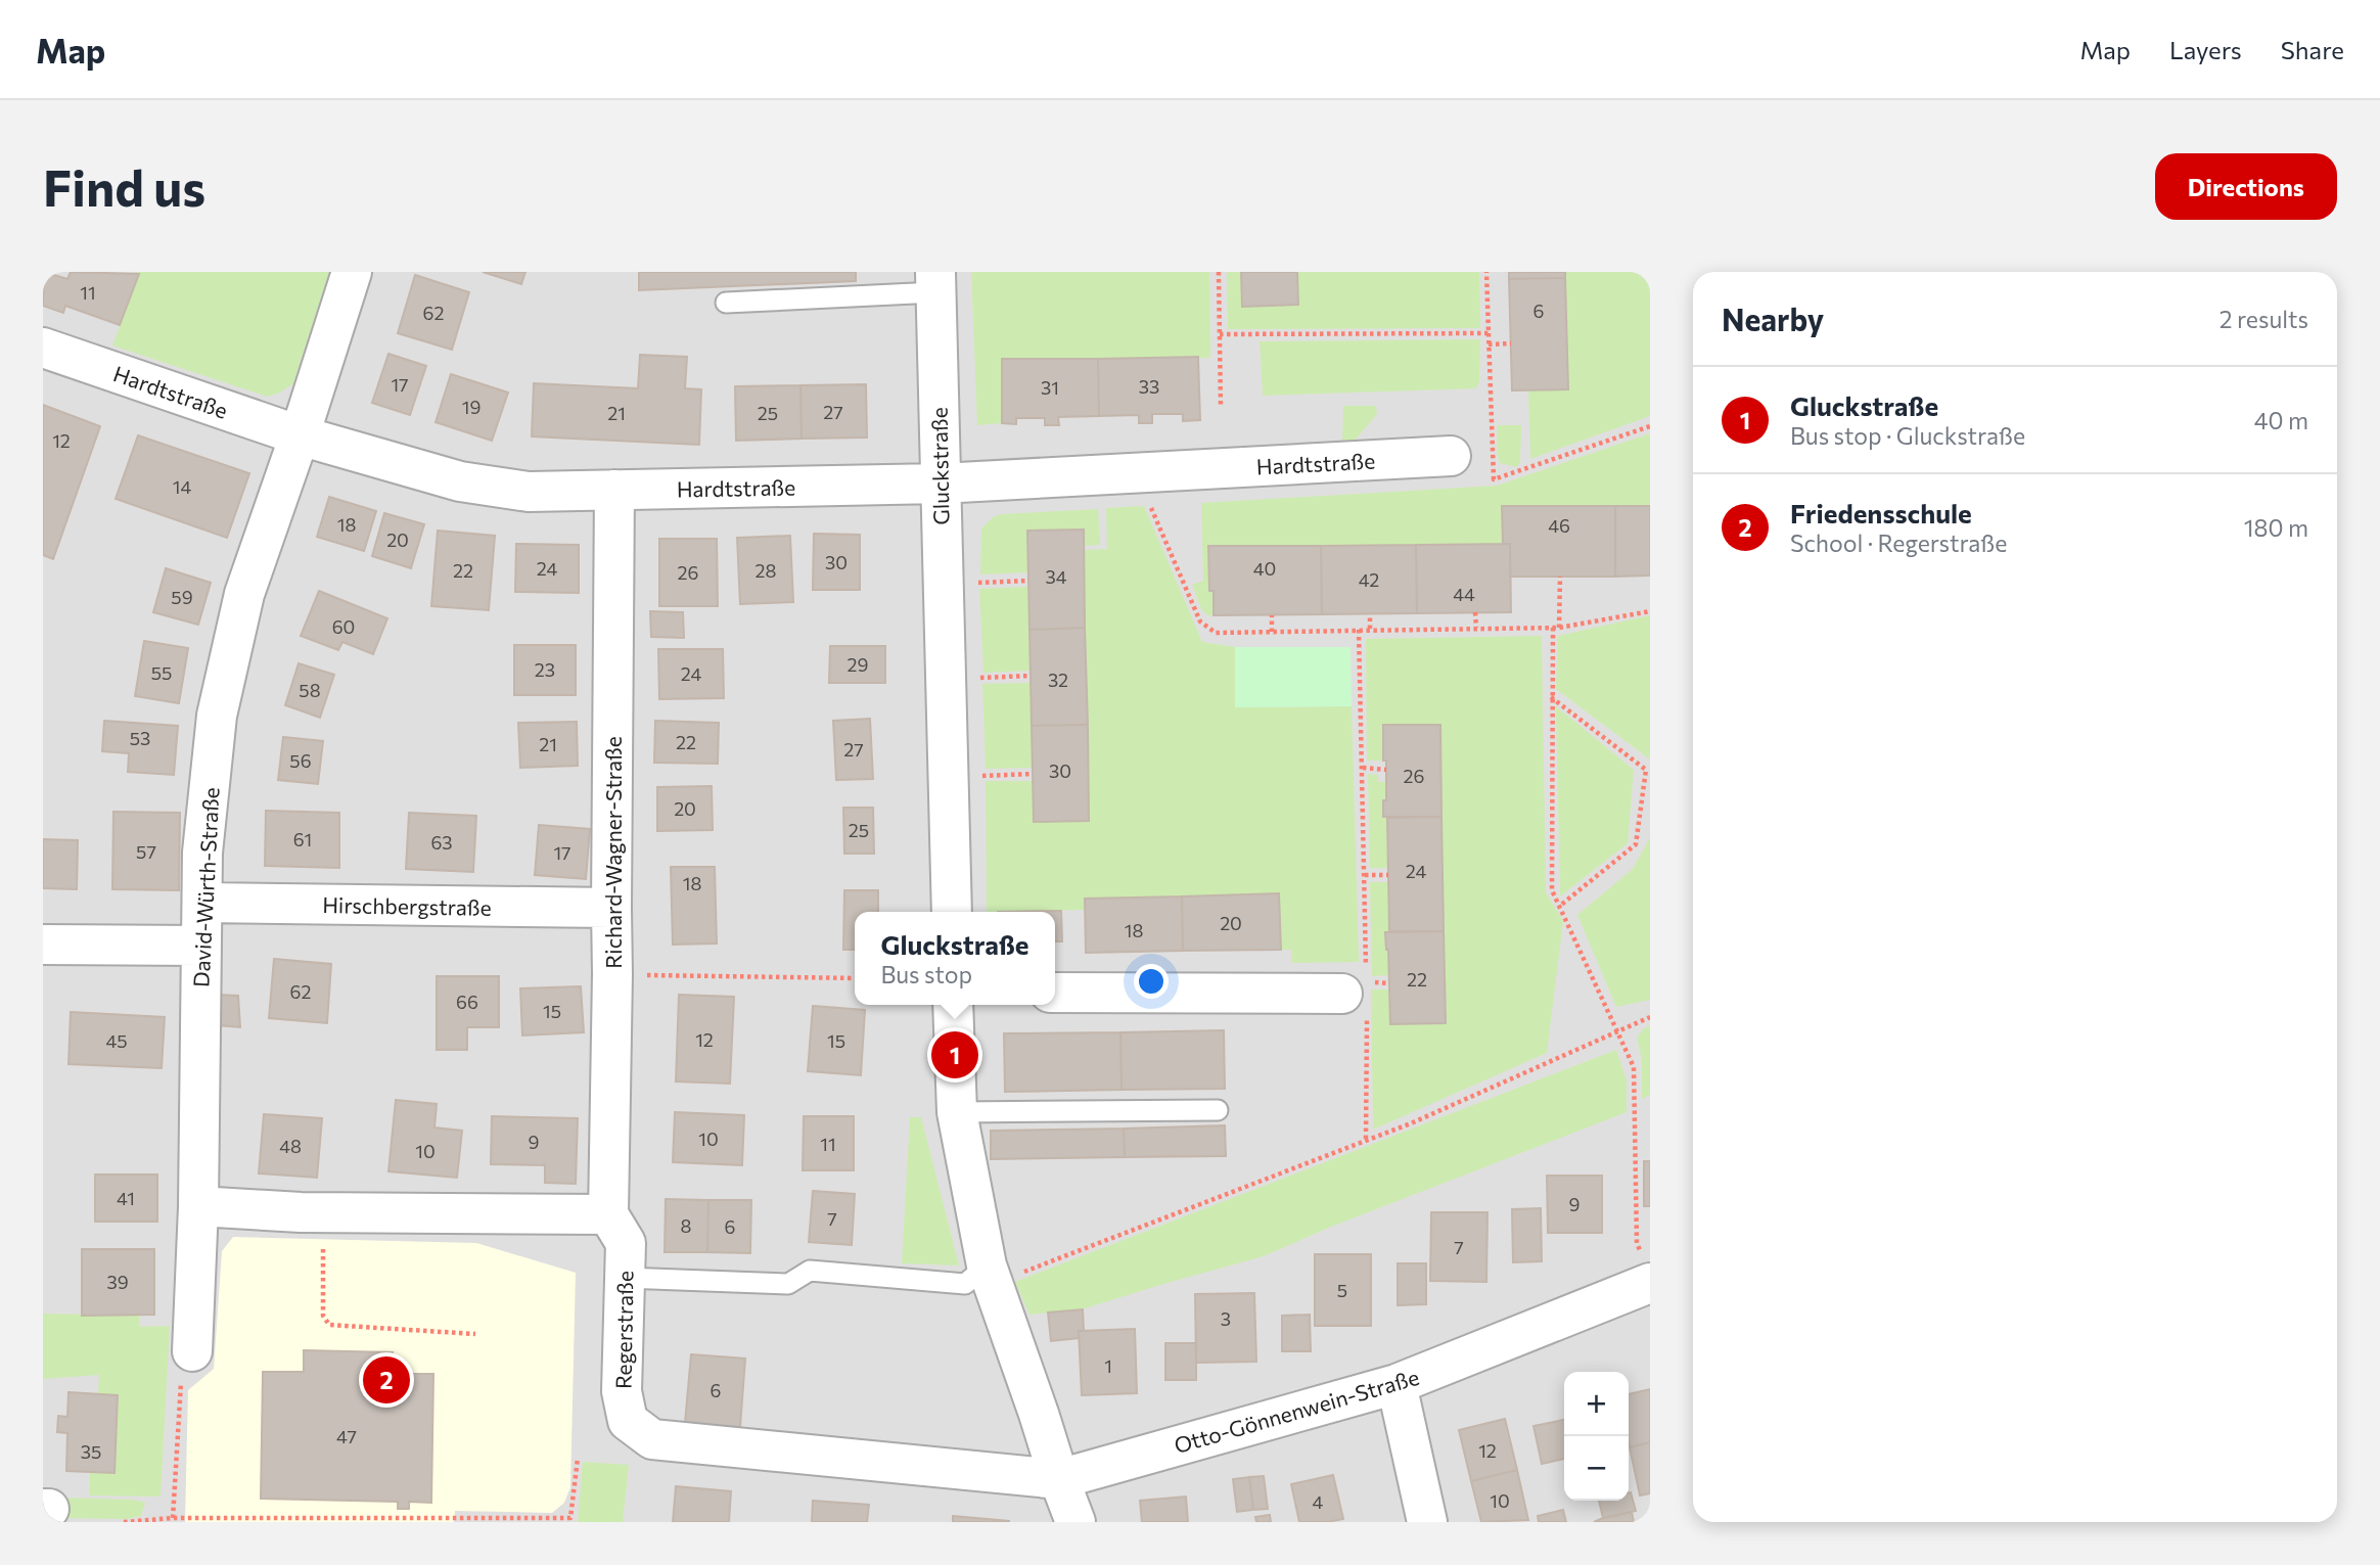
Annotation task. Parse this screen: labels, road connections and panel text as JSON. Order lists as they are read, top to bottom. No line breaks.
{"streets":{"street":["Hardtstraße","Gluckstraße","Richard-Wagner-Straße","David-Würth-Straße","Hirschbergstraße","Regerstraße","Otto-Gönnenwein-Straße"]},"crossings":[["Hardtstraße","Gluckstraße"],["Hardtstraße","Richard-Wagner-Straße"],["Hardtstraße","David-Würth-Straße"],["Richard-Wagner-Straße","Hirschbergstraße"],["Richard-Wagner-Straße","Regerstraße"],["David-Würth-Straße","Hirschbergstraße"],["Regerstraße","Otto-Gönnenwein-Straße"]],"house_numbers":["11","6","62","17","33","31","19","27","21","25","12","14","18","46","20","30","24","40","22","28","26","34","42","44","59","60","29","23","55","24","32","58","53","22","21","27","56","30","26","20","25","61","63","57","17","24","18","20","18","22","62","66","15","12","45","15","10","9","11","48","10","41","9","7","8","6","7","39","5","3","1","6","47","12","35","10","4"],"page":{"header":"Map","nav":["Map","Layers","Share"],"buttons":"Directions","title":"Find us","heading":["Nearby","2 results"],"list":[{"mark":"1","name":"Gluckstraße","note":"Bus stop · Gluckstraße","value":"40 m"},{"mark":"2","name":"Friedensschule","note":"School · Regerstraße","value":"180 m"}],"popup":["Gluckstraße","Bus stop"],"pins":["1","2"],"map_buttons":["+","−"]}}
